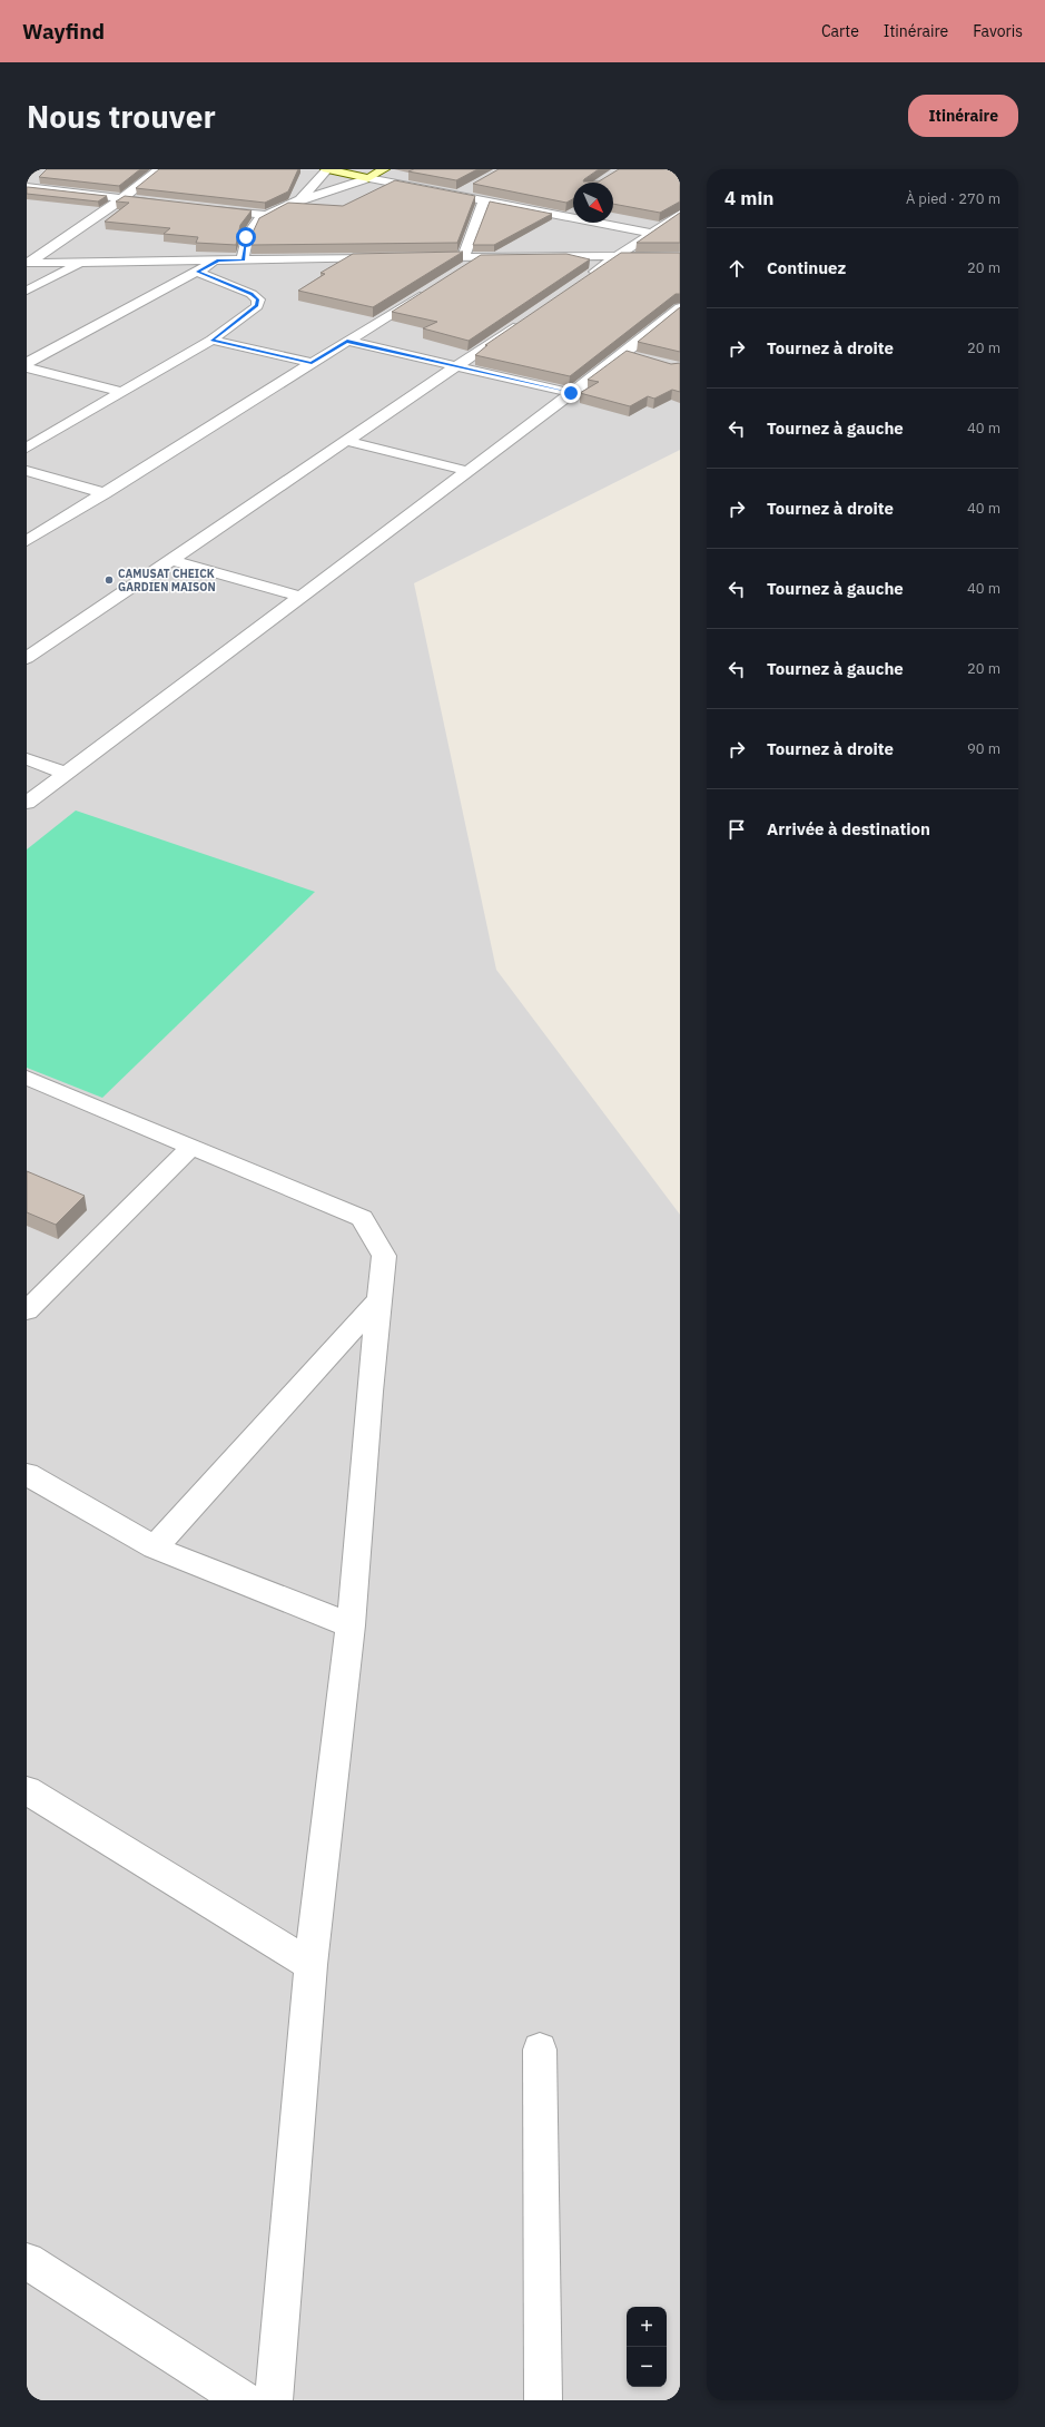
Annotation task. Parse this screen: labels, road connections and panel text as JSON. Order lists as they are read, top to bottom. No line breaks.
{"places":["CAMUSAT CHEICK GARDIEN MAISON"],"north":"bottom right","page":{"header":"Wayfind","nav":["Carte","Itinéraire","Favoris"],"buttons":"Itinéraire","title":"Nous trouver","heading":["4 min","À pied · 270 m"],"list":[["Continuez","20 m"],["Tournez à droite","20 m"],["Tournez à gauche","40 m"],["Tournez à droite","40 m"],["Tournez à gauche","40 m"],["Tournez à gauche","20 m"],["Tournez à droite","90 m"],"Arrivée à destination"],"map_buttons":["+","−"]}}
